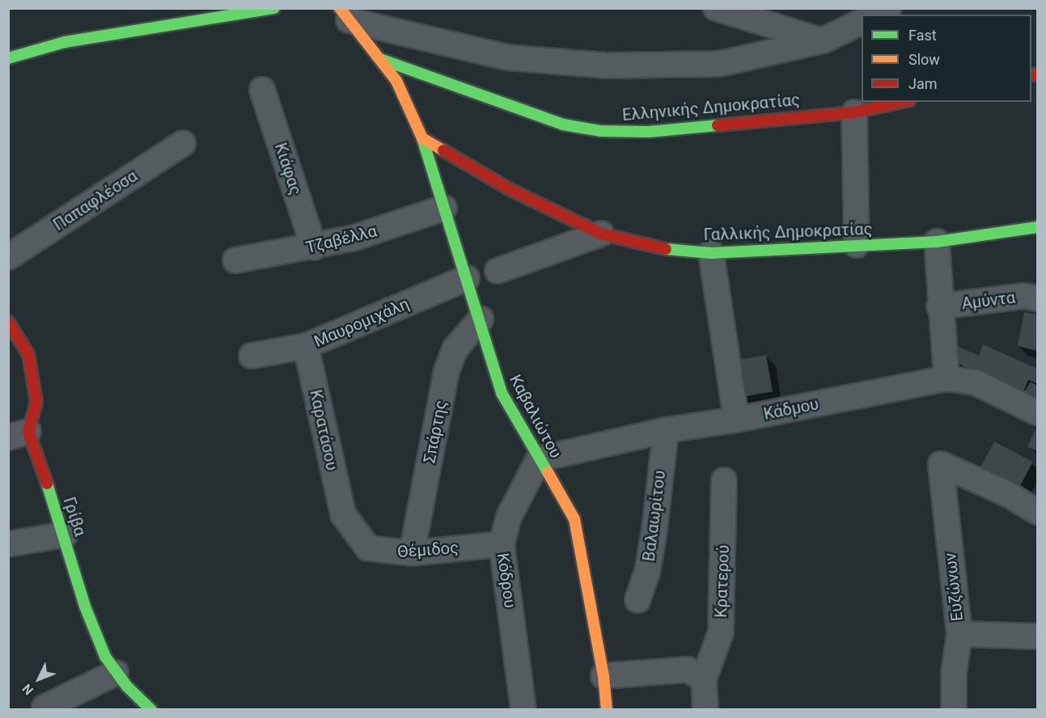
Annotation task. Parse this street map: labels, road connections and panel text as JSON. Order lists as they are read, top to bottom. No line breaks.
{"streets":{"street":["Ελληνικής Δημοκρατίας","Κιάφας","Παπαφλέσσα","Γαλλικής Δημοκρατίας","Τζαβέλλα","Αμύντα","Μαυρομιχάλη","Κάδμου","Καβαλιώτου","Καρατάσου","Σπάρτης","Βαλαωρίτου","Γρίβα","Θέμιδος","Κόδρου","Κρατερού","Ευζώνων"]},"crossings":[["Κιάφας","Τζαβέλλα"],["Γαλλικής Δημοκρατίας","Καβαλιώτου"],["Τζαβέλλα","Καβαλιώτου"],["Μαυρομιχάλη","Καβαλιώτου"],["Μαυρομιχάλη","Καρατάσου"],["Κάδμου","Καβαλιώτου"],["Κάδμου","Βαλαωρίτου"],["Κάδμου","Κόδρου"],["Καβαλιώτου","Σπάρτης"],["Καβαλιώτου","Κόδρου"],["Καρατάσου","Θέμιδος"],["Σπάρτης","Θέμιδος"],["Θέμιδος","Κόδρου"]],"legend":["Fast","Slow","Jam"],"north":"bottom left"}
